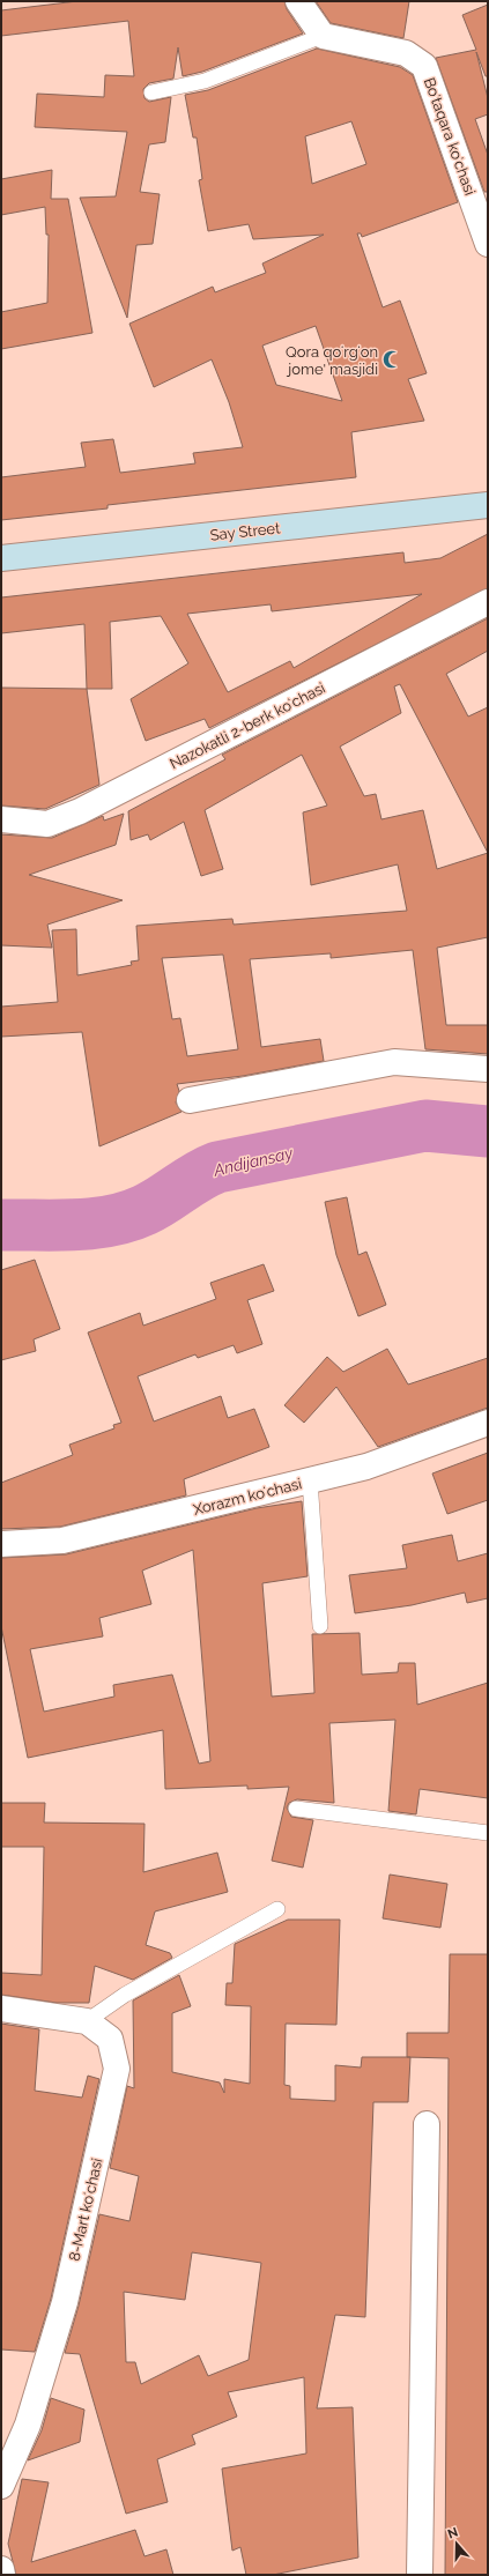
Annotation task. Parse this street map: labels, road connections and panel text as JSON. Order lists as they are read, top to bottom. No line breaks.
{"streets":{"main road":["Say Street"],"street":["Boʻtaqara koʻchasi","Nazokatli 2-berk koʻchasi","Xorazm koʻchasi","8-Mart koʻchasi"]},"water":["Andijansay"],"places":{"mosque":["Qora qoʻrgʻon jome' masjidi"]},"north":"top"}
